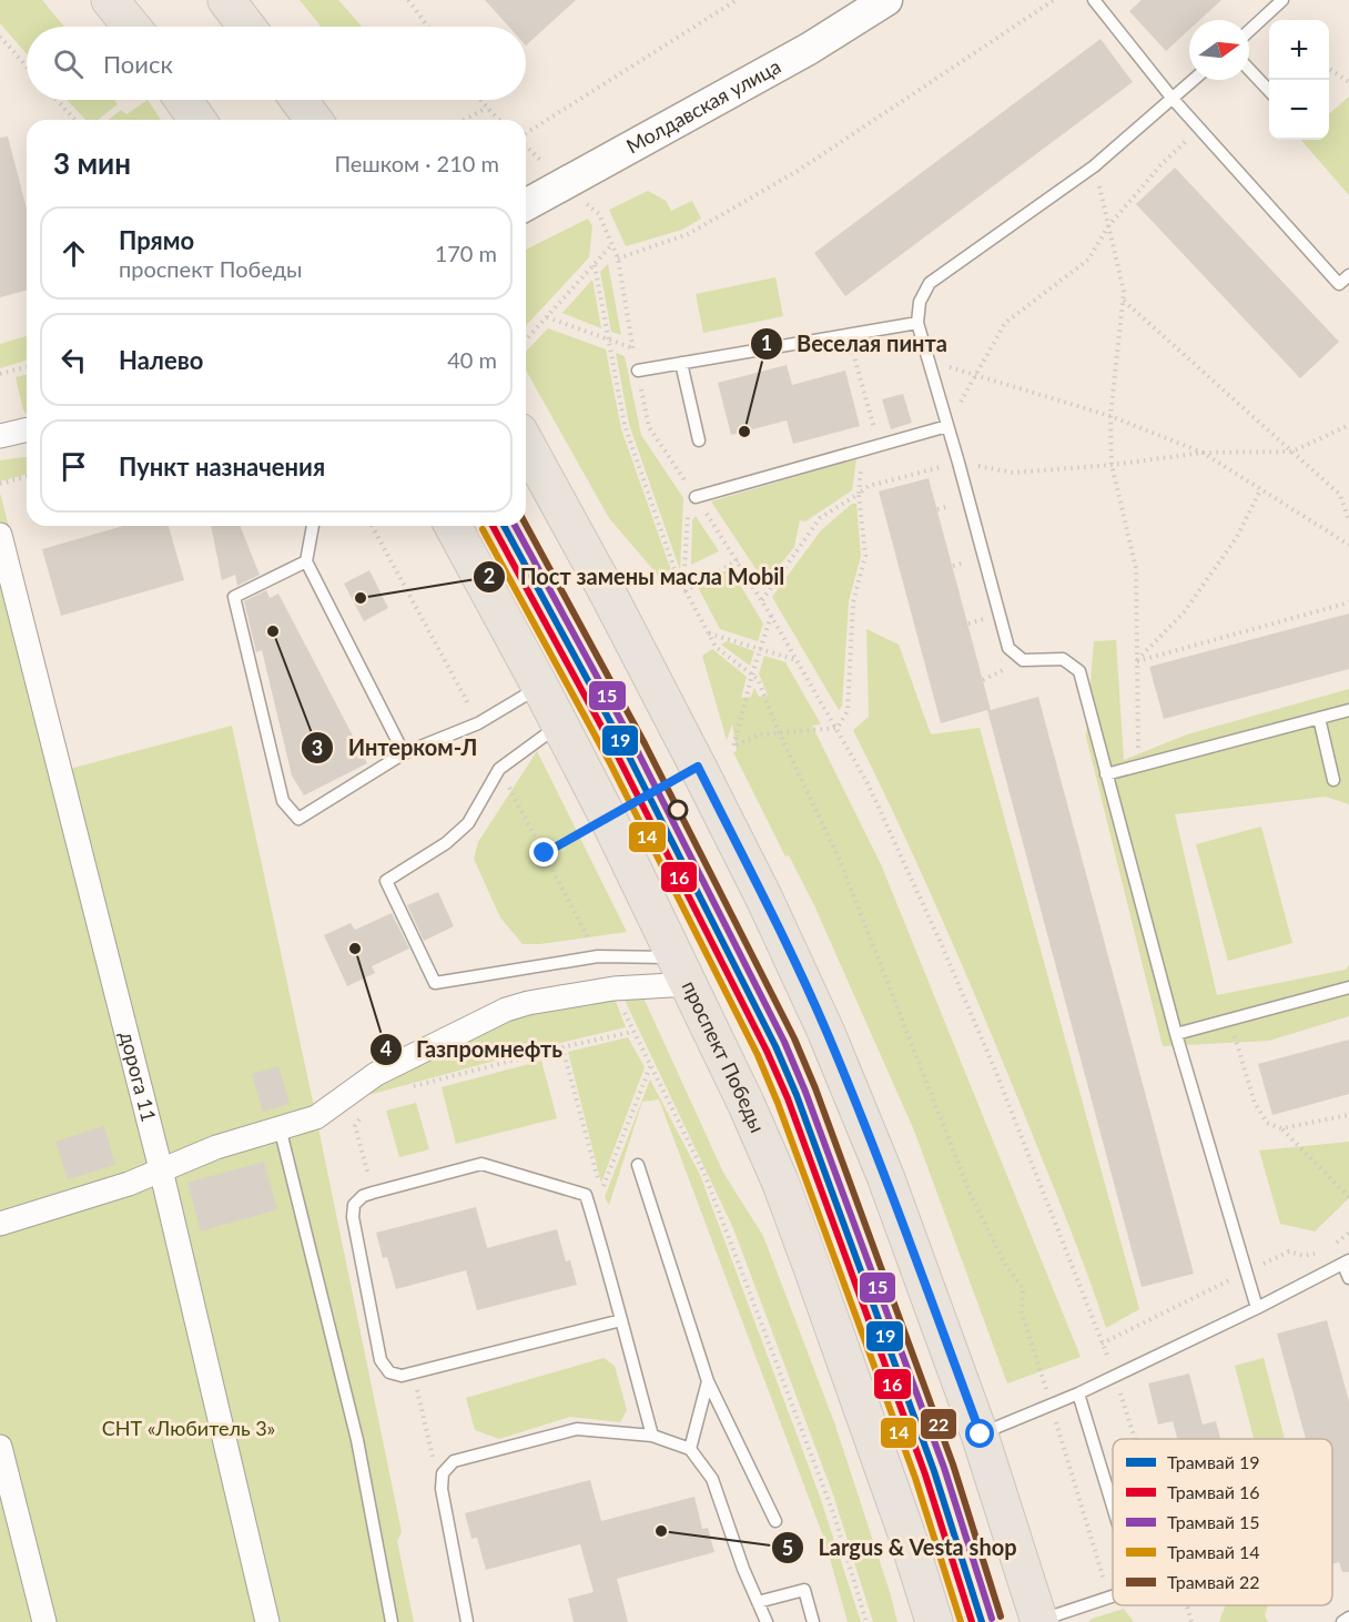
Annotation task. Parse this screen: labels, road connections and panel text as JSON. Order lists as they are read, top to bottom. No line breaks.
{"streets":{"main road":["проспект Победы"],"street":["Молдавская улица","дорога 11"]},"parks":["СНТ «Любитель 3»"],"places":["Веселая пинта","Пост замены масла Mobil","Интерком-Л","Газпромнефть","Largus & Vesta shop"],"lines":["tram line 22","tram line 19","tram line 16","tram line 15","tram line 14"],"legend":["Трамвай 19","Трамвай 16","Трамвай 15","Трамвай 14","Трамвай 22"],"north":"right","page":{"map_buttons":["+","−"],"search":"Поиск","heading":["3 мин","Пешком · 210 m"],"list":[["Прямо","проспект Победы","170 m"],["Налево","40 m"],"Пункт назначения"]}}
